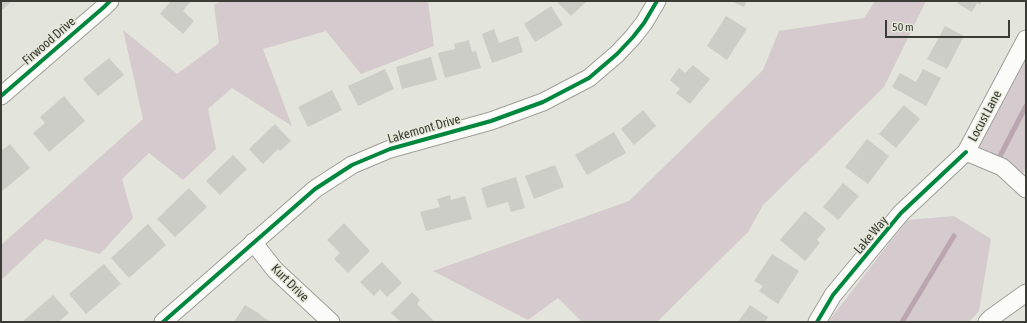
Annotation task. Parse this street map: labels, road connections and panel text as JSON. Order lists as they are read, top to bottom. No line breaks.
{"streets":{"street":["Firwood Drive","Locust Lane","Lakemont Drive","Lake Way","Kurt Drive"]},"crossings":[["Locust Lane","Lake Way"],["Lakemont Drive","Kurt Drive"]],"scale_bar":"50 m"}
